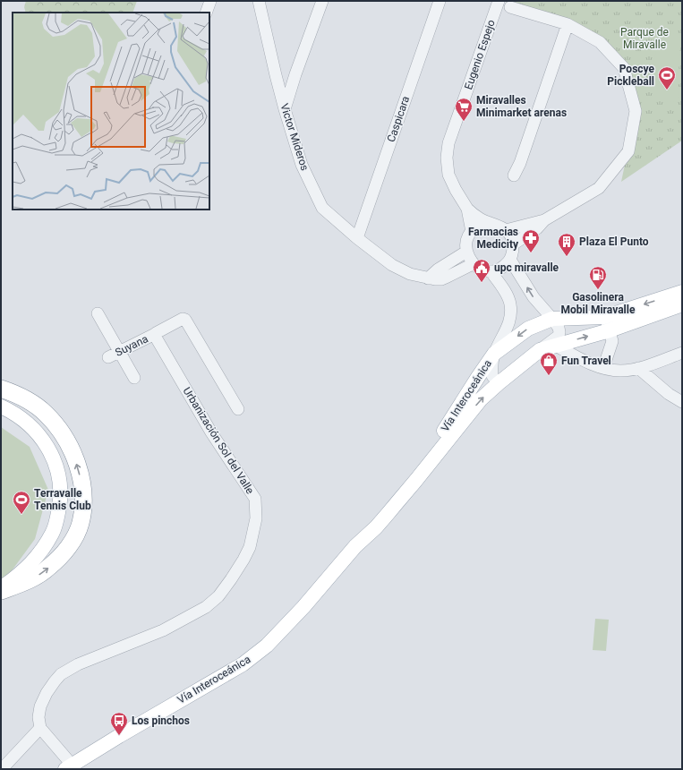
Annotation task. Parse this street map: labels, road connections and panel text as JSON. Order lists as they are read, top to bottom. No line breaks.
{"streets":{"main road":["Vía Interoceánica"],"street":["Eugenio Espejo","Caspicara","Victor Mideros","Suyana","Urbanización Sol del Valle"]},"crossings":[["Eugenio Espejo","Victor Mideros"],["Caspicara","Victor Mideros"],["Suyana","Urbanización Sol del Valle"]],"parks":["Parque de Miravalle"],"places":{"sports":["Poscye Pickleball","Terravalle Tennis Club"],"supermarket":["Miravalles Minimarket arenas"],"pharmacy":["Farmacias Medicity"],"building":["Plaza El Punto"],"public building":["upc miravalle"],"fuel station":["Gasolinera Mobil Miravalle"],"shop":["Fun Travel"],"bus stop":["Los pinchos"]}}
